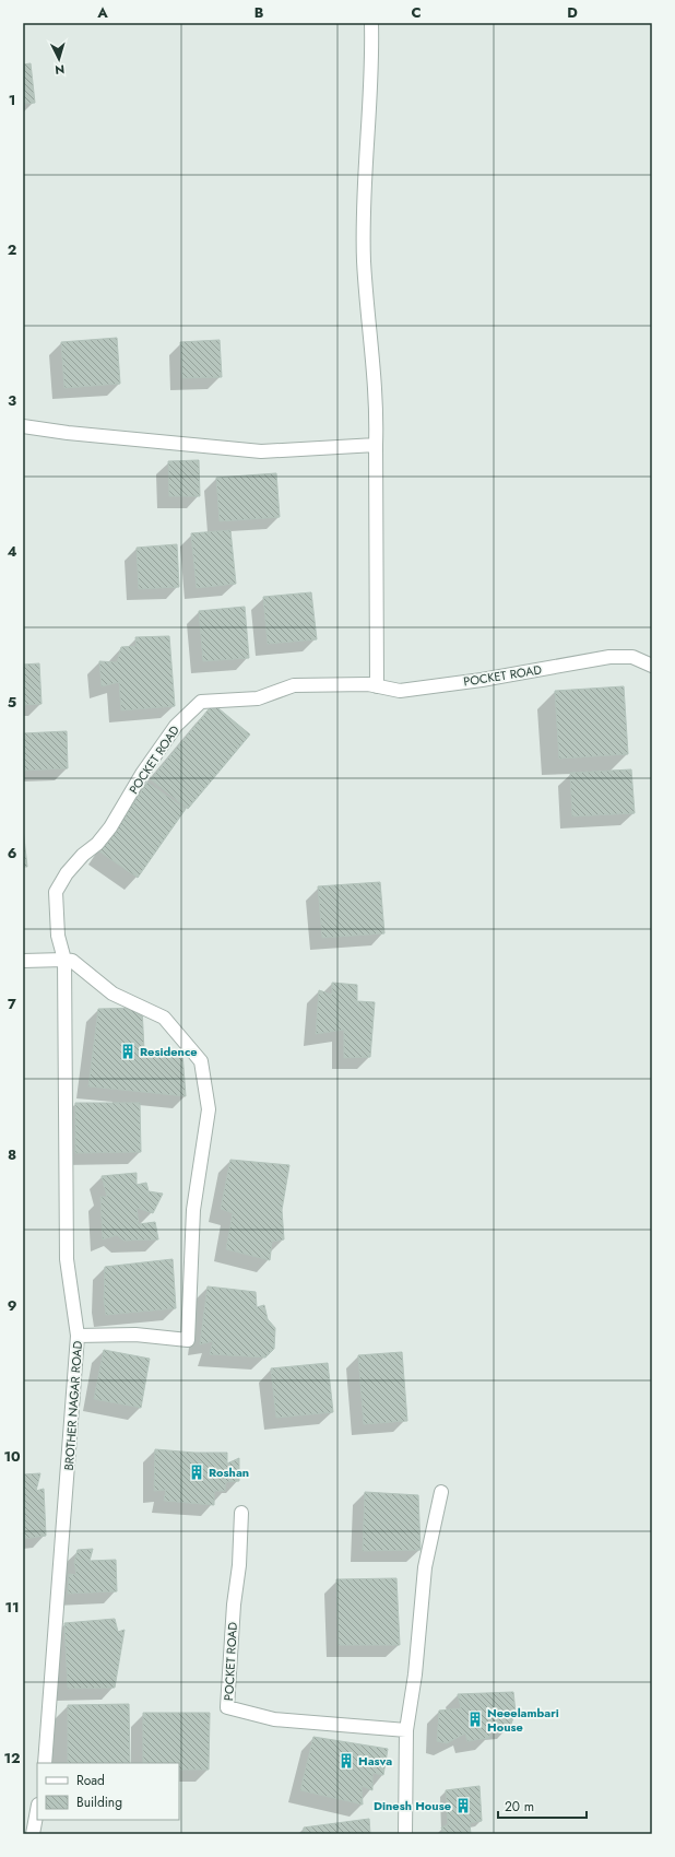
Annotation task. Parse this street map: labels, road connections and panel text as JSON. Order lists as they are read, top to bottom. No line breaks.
{"streets":{"street":["POCKET ROAD","BROTHER NAGAR ROAD"]},"crossings":[["POCKET ROAD","BROTHER NAGAR ROAD"]],"places":{"building":["Residence","Roshan","Neeelambari House","Hasva","Dinesh House"]},"legend":["Road","Building"],"scale_bar":"20 m","north":"bottom","grid":{"columns":["A","B","C","D"],"rows":["1","2","3","4","5","6","7","8","9","10","11","12"]}}
